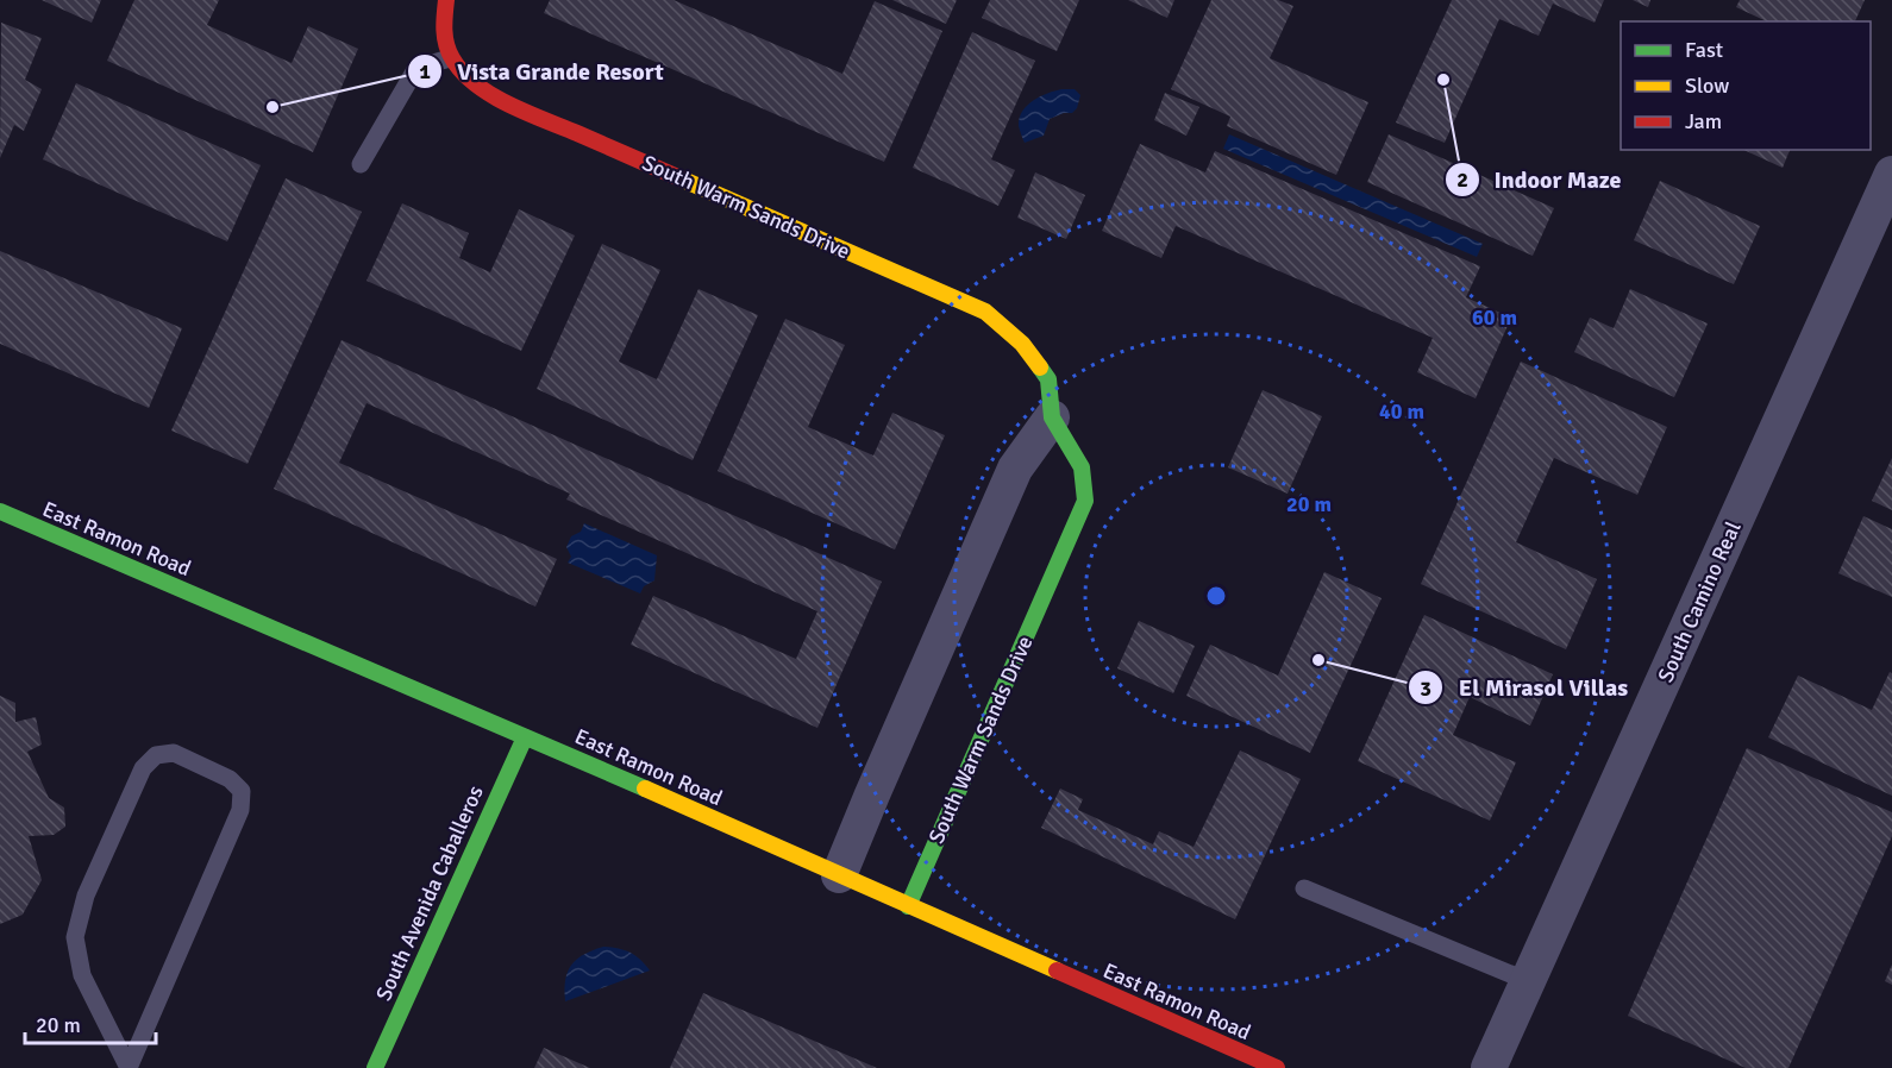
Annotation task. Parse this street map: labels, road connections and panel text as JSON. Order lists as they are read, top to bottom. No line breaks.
{"streets":{"street":["South Warm Sands Drive","East Ramon Road","South Camino Real","South Avenida Caballeros"]},"crossings":[["South Warm Sands Drive","East Ramon Road"],["East Ramon Road","South Avenida Caballeros"]],"places":["Indoor Maze","Vista Grande Resort","El Mirasol Villas"],"legend":["Fast","Slow","Jam"],"scale_bar":"20 m","rings":["60 m","40 m","20 m"]}
